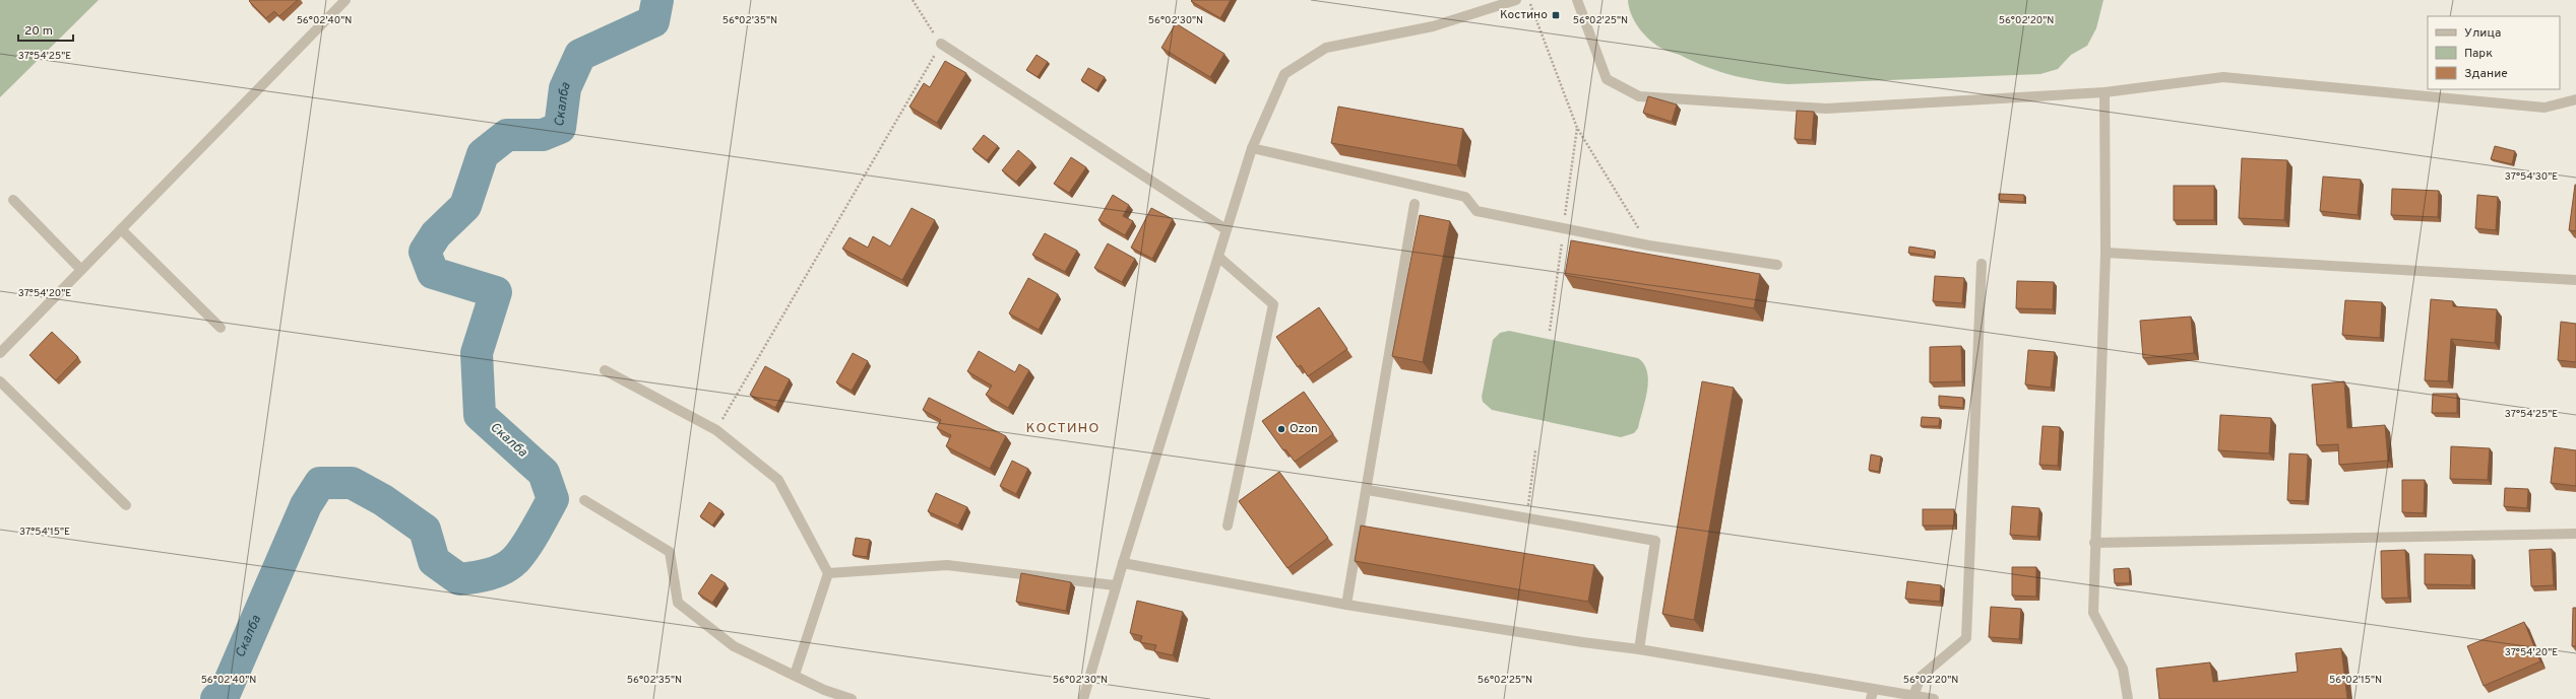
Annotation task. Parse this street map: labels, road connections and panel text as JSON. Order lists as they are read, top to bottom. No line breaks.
{"districts":["КОСТИНО"],"water":["Скалба"],"places":{"transit":["Костино"],"other":["Ozon"]},"legend":["Улица","Парк","Здание"],"scale_bar":"20 m","coordinates":["56°02'40\"N","56°02'35\"N","56°02'30\"N","56°02'25\"N","56°02'20\"N","37°54'25\"E","37°54'30\"E","37°54'20\"E","37°54'15\"E","56°02'15\"N"]}
